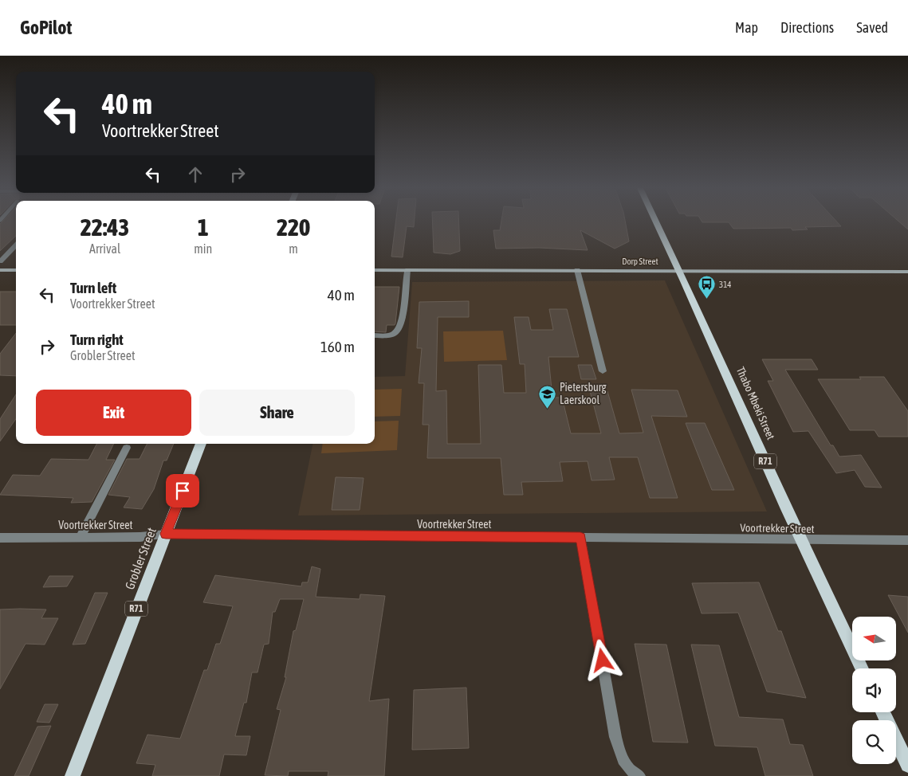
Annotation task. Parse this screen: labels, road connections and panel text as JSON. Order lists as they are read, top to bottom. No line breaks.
{"streets":{"main road":["Thabo Mbeki Street","R71","Grobler Street"],"street":["Dorp Street","Voortrekker Street"]},"crossings":[["Dorp Street","Thabo Mbeki Street"],["Thabo Mbeki Street","Voortrekker Street"],["Voortrekker Street","Grobler Street"]],"places":{"bus stop":["314"],"school or university":["Pietersburg Laerskool"]},"north":"left","page":{"header":"GoPilot","nav":["Map","Directions","Saved"],"turn":["40 m","Voortrekker Street"],"eta":["22:43","Arrival","1","min","220","m"],"list":[{"name":"Turn left","note":"Voortrekker Street","value":"40 m"},{"name":"Turn right","note":"Grobler Street","value":"160 m"}],"buttons":["Exit","Share"]}}
